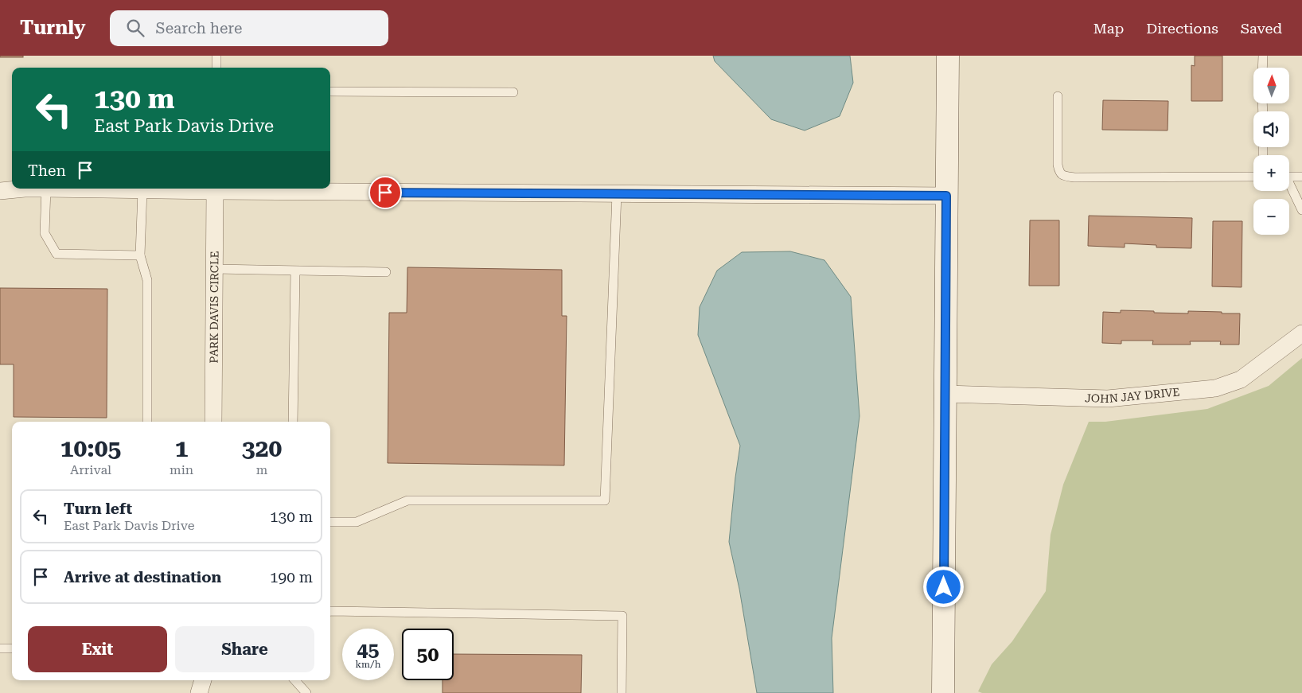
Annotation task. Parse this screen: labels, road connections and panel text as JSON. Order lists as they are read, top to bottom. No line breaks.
{"streets":{"street":["PARK DAVIS CIRCLE","JOHN JAY DRIVE"]},"north":"top","page":{"header":"Turnly","search":"Search here","nav":["Map","Directions","Saved"],"map_buttons":["+","−"],"turn":["130 m","East Park Davis Drive"],"then":"Then","eta":["10:05","Arrival","1","min","320","m"],"list":[{"name":"Turn left","note":"East Park Davis Drive","value":"130 m"},{"name":"Arrive at destination","value":"190 m"}],"buttons":["Exit","Share"],"speed":"45 km/h","limit":"50"}}
